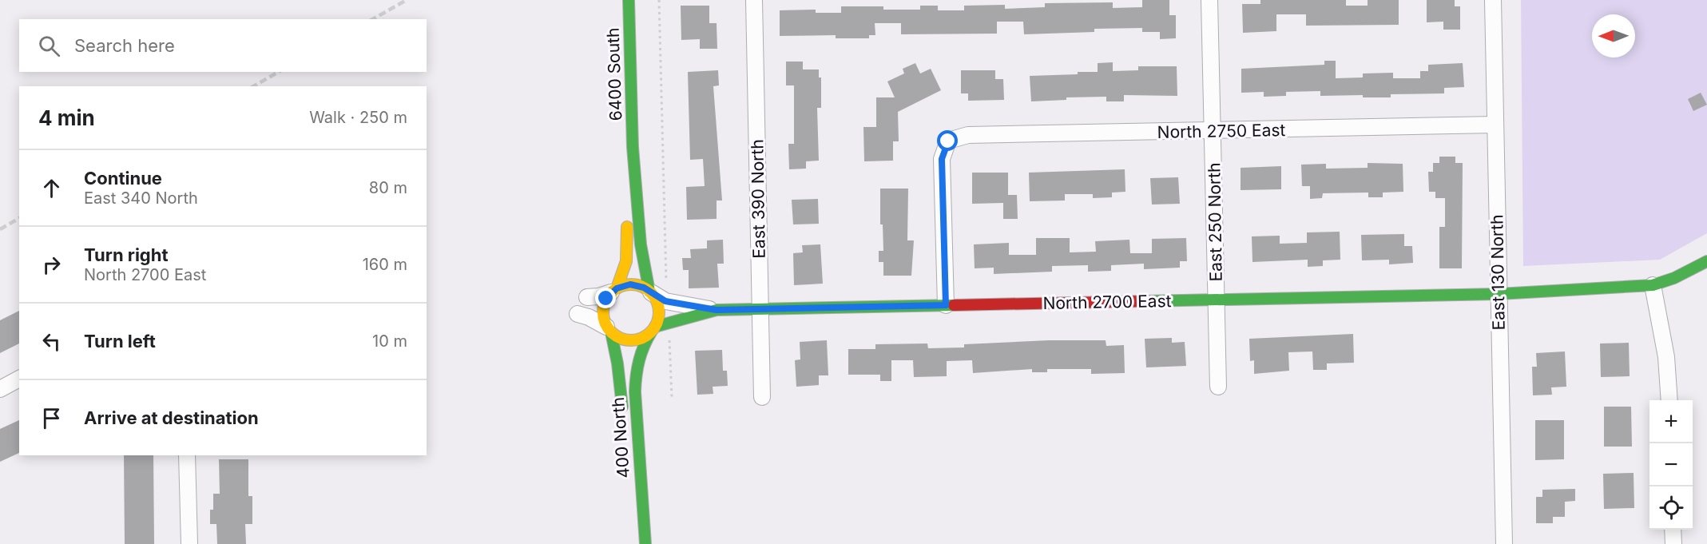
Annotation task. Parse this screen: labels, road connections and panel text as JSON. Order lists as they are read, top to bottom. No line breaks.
{"streets":{"street":["6400 South","North 2750 East","East 390 North","East 250 North","East 130 North","North 2700 East","400 North"]},"crossings":[["6400 South","North 2700 East"],["6400 South","400 North"],["North 2750 East","East 250 North"],["North 2750 East","East 130 North"],["North 2750 East","North 2700 East"],["East 390 North","North 2700 East"],["East 250 North","North 2700 East"],["East 130 North","North 2700 East"],["North 2700 East","400 North"]],"north":"left","page":{"search":"Search here","heading":["4 min","Walk · 250 m"],"list":[["Continue","East 340 North","80 m"],["Turn right","North 2700 East","160 m"],["Turn left","10 m"],"Arrive at destination"],"map_buttons":["+","−"]}}
